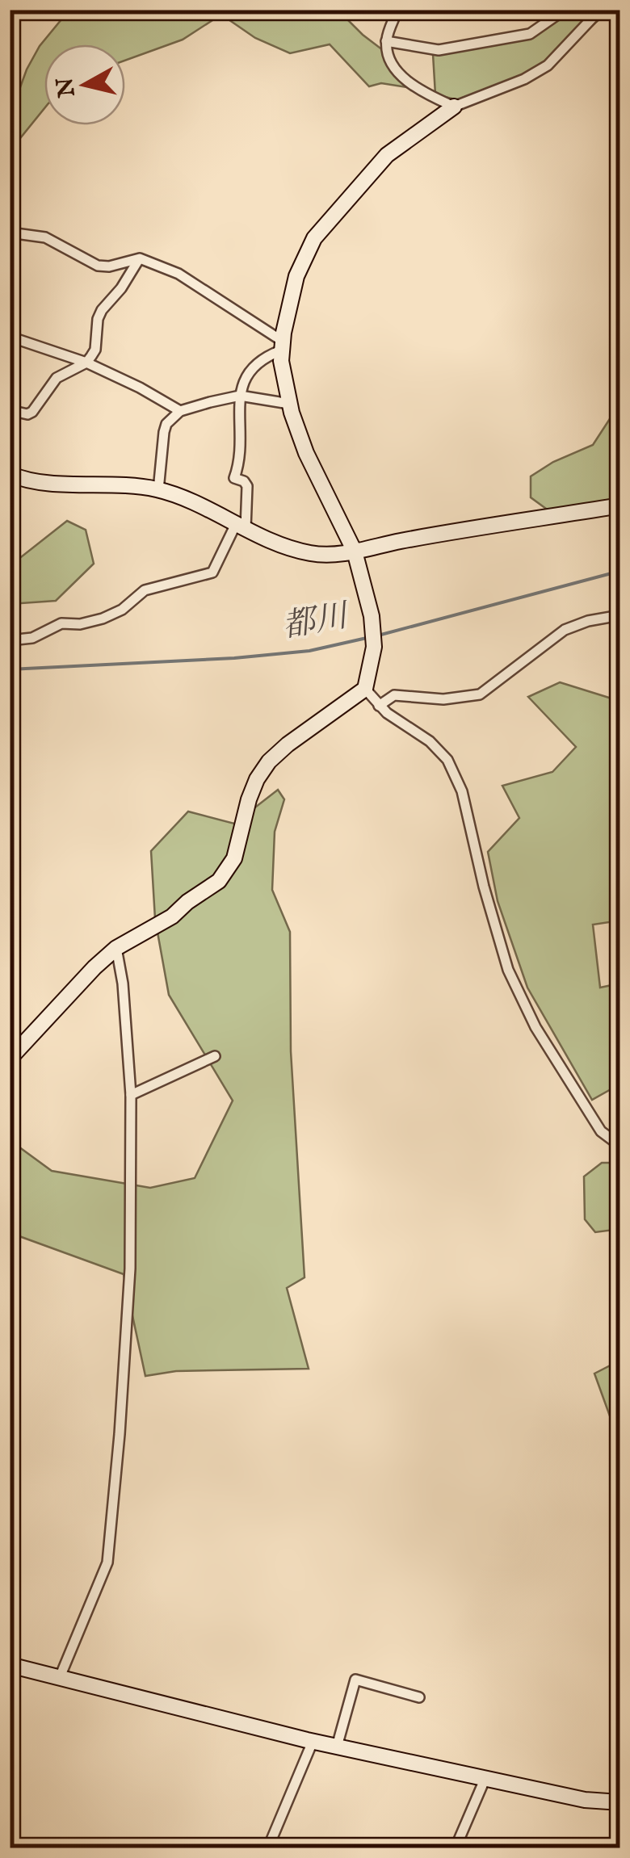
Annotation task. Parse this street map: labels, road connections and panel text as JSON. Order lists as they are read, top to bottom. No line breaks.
{"water":["都川"],"north":"left"}
